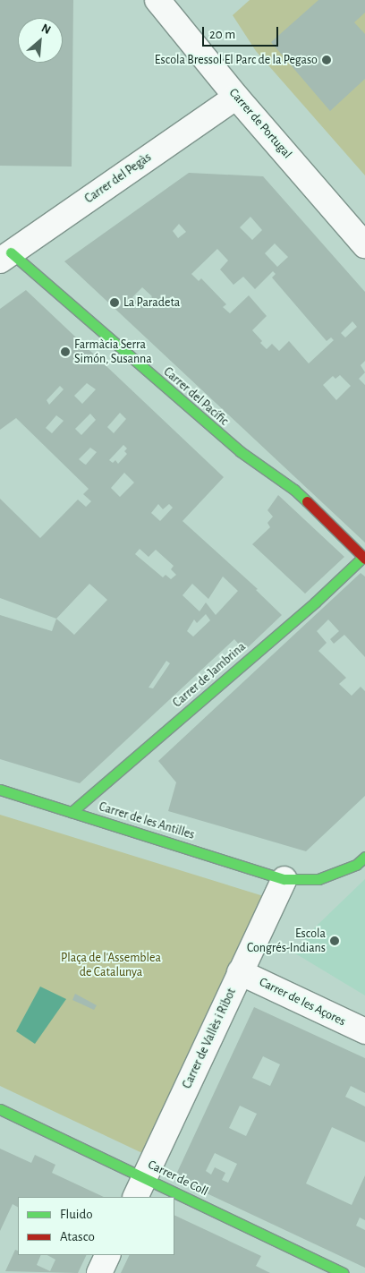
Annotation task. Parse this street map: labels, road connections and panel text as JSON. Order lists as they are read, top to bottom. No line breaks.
{"streets":{"street":["Carrer de Portugal","Carrer del Pegàs","Carrer del Pacífic","Carrer de Jambrina","Carrer de les Antilles","Carrer de les Açores","Carrer de Vallès i Ribot","Carrer de Coll"]},"crossings":[["Carrer de Portugal","Carrer del Pegàs"],["Carrer del Pegàs","Carrer del Pacífic"],["Carrer del Pacífic","Carrer de Jambrina"],["Carrer de Jambrina","Carrer de les Antilles"],["Carrer de les Antilles","Carrer de Vallès i Ribot"],["Carrer de les Açores","Carrer de Vallès i Ribot"],["Carrer de Vallès i Ribot","Carrer de Coll"]],"parks":["Plaça de l'Assemblea de Catalunya"],"places":["Escola Bressol El Parc de la Pegaso","La Paradeta","Farmàcia Serra Simón, Susanna","Escola Congrés-Indians"],"legend":["Fluido","Atasco"],"scale_bar":"20 m","north":"top right"}
